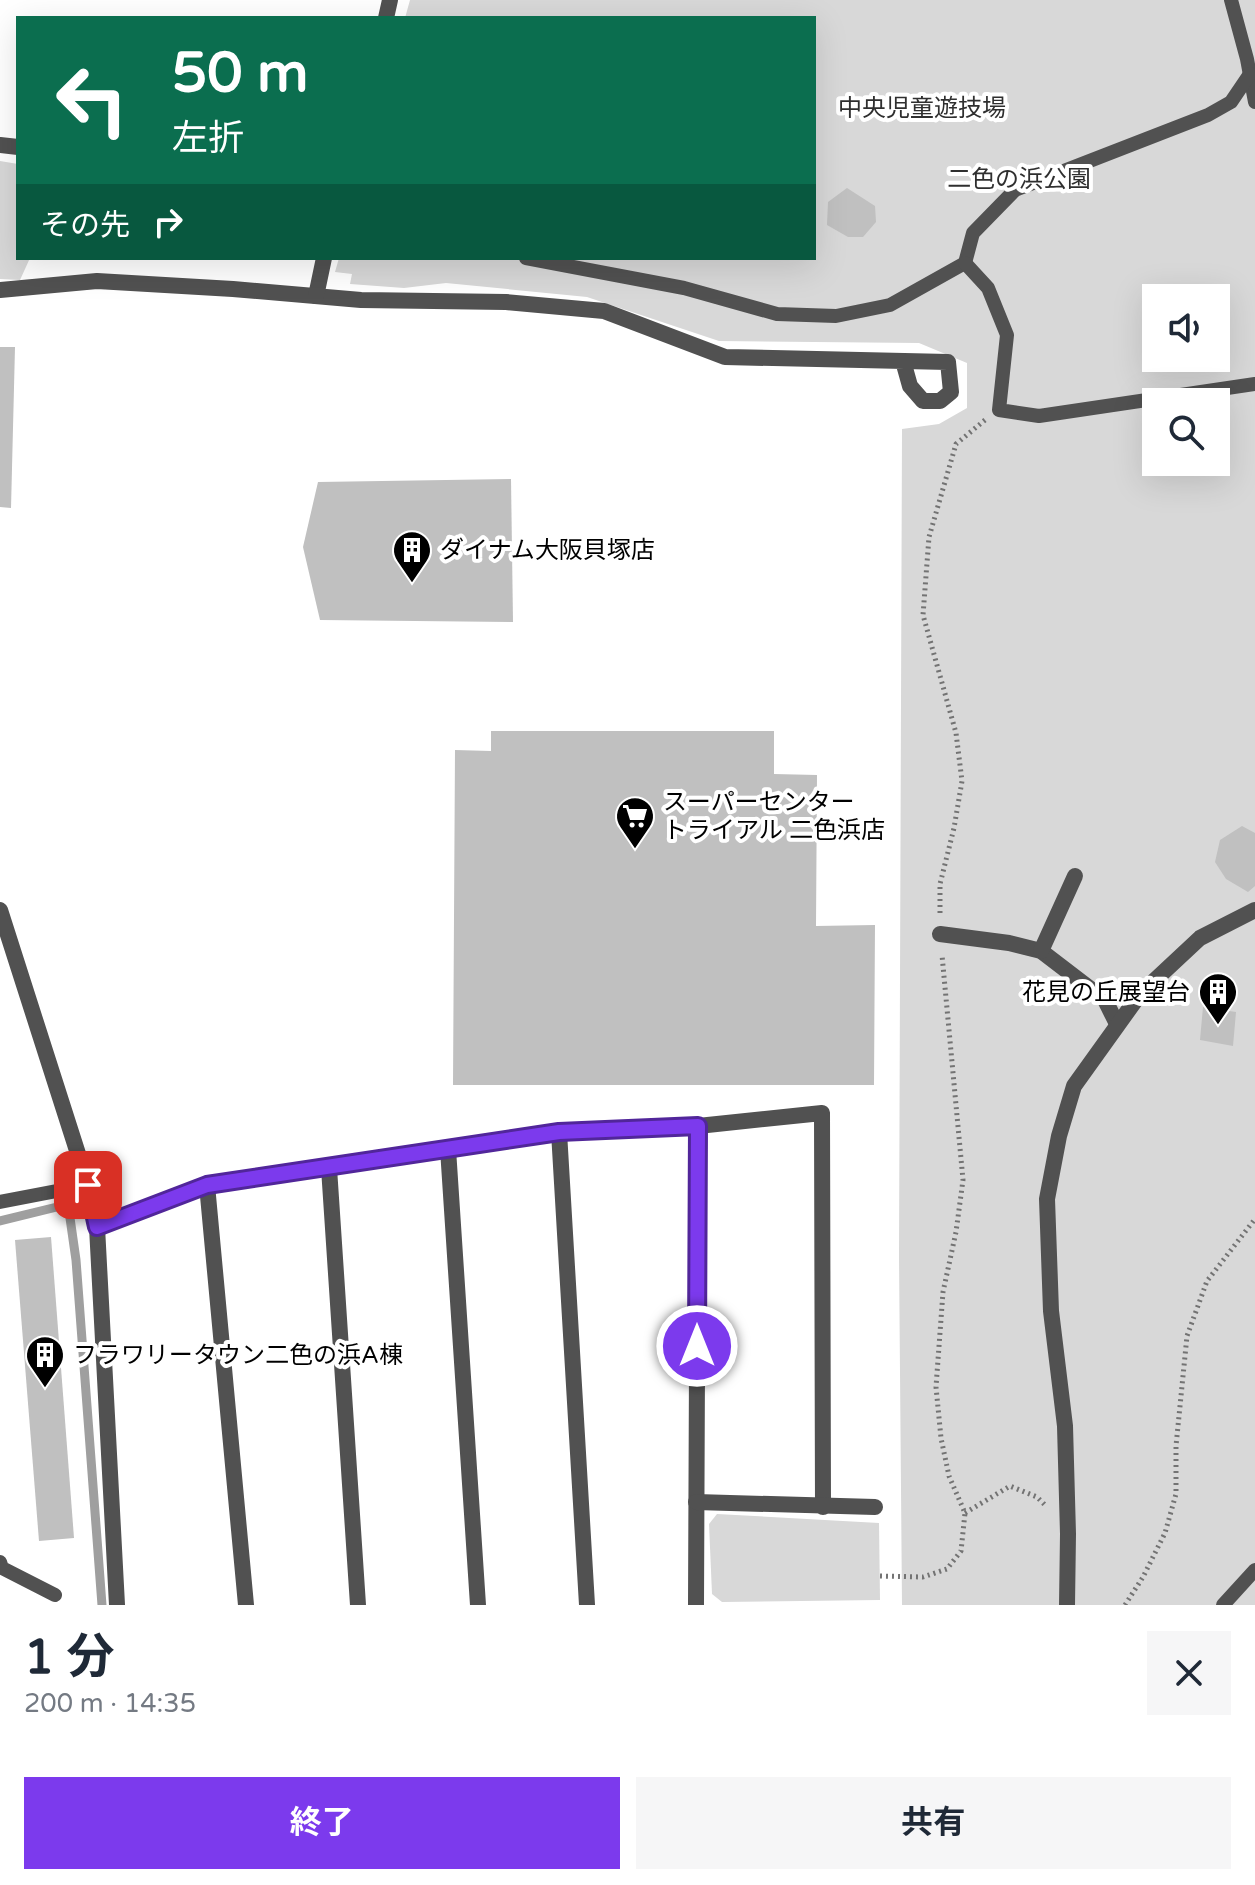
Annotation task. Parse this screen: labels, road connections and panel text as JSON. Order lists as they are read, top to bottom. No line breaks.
{"parks":["中央児童遊技場","二色の浜公園"],"places":{"building":["ダイナム大阪貝塚店","花見の丘展望台","フラワリータウン二色の浜A棟"],"supermarket":["スーパーセンター トライアル 二色浜店"]},"page":{"turn":["50 m","左折"],"then":"その先","heading":["1 分","200 m · 14:35"],"buttons":["終了","共有"]}}
